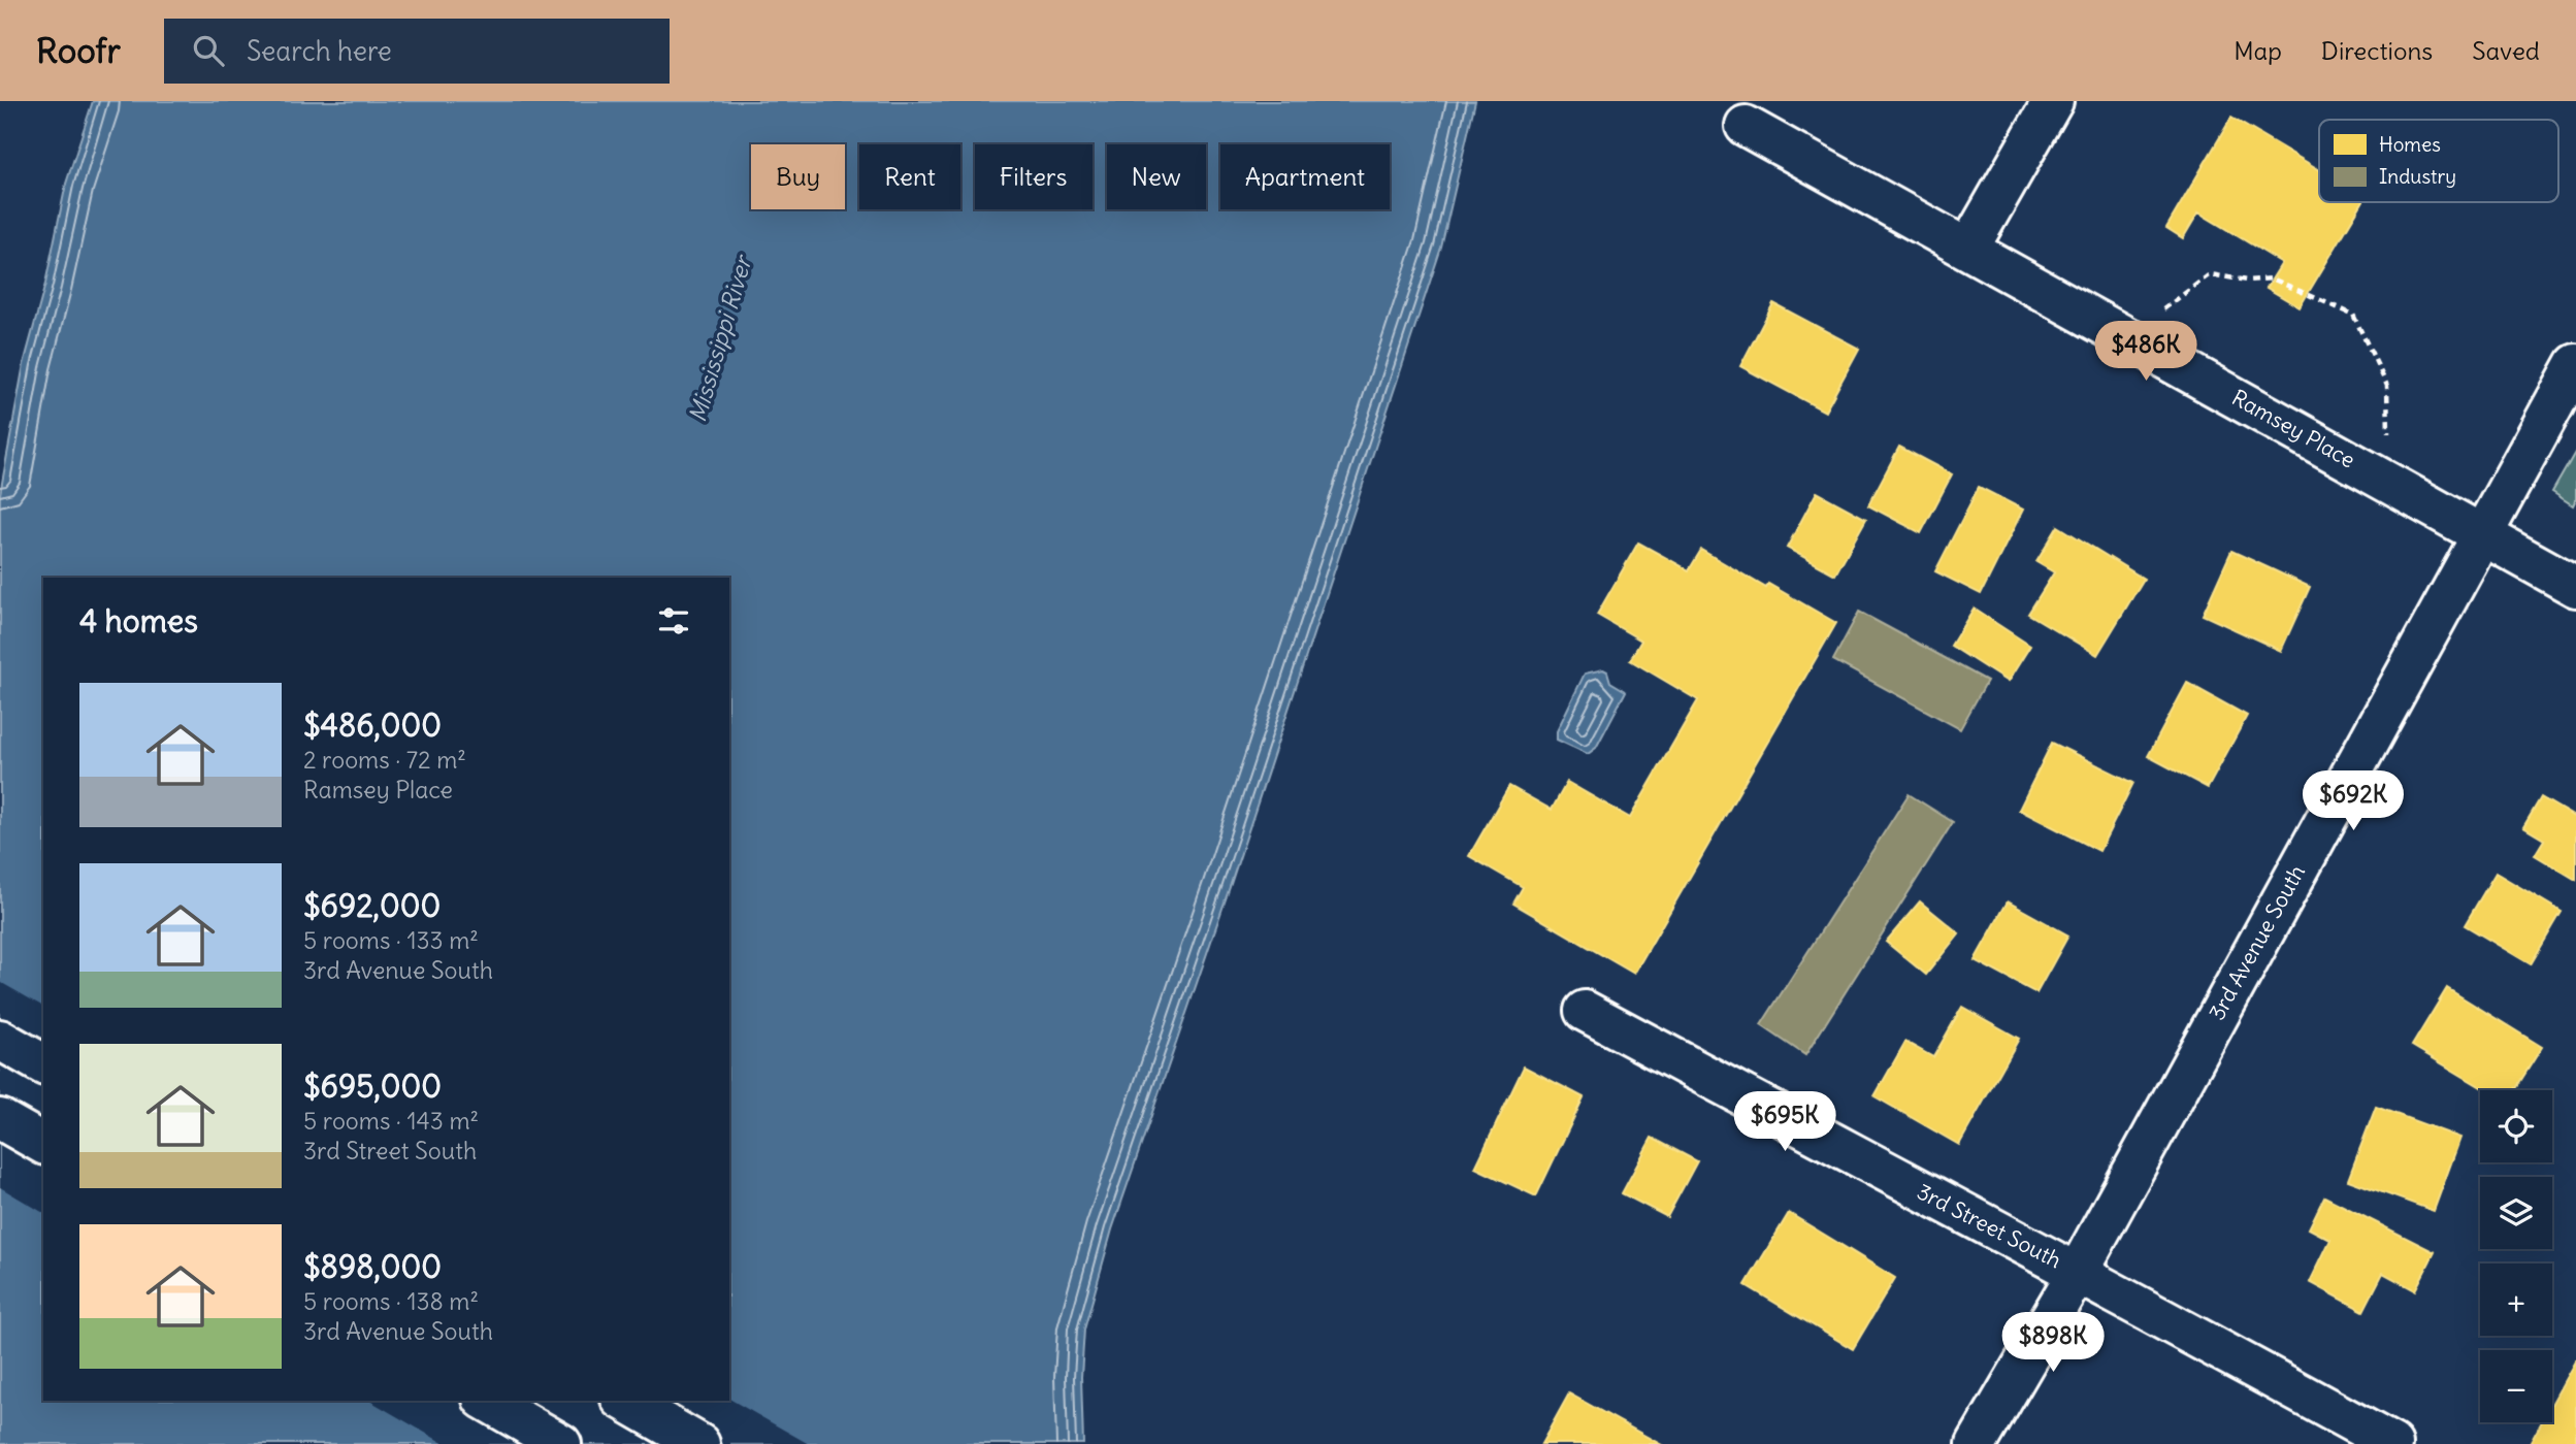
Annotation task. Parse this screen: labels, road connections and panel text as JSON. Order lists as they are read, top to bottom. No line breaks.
{"streets":{"main road":["Ramsey Place","3rd Avenue South","3rd Street South"]},"crossings":[["Ramsey Place","3rd Avenue South"],["3rd Avenue South","3rd Street South"]],"water":["Mississippi River"],"legend":["Homes","Industry"],"page":{"header":"Roofr","search":"Search here","nav":["Map","Directions","Saved"],"chip":["Buy","Rent","Filters","New","Apartment"],"price":["$486K","$692K","$695K","$898K"],"heading":"4 homes","list":[{"name":"$486,000","note":"2 rooms · 72 m² · Ramsey Place"},{"name":"$692,000","note":"5 rooms · 133 m² · 3rd Avenue South"},{"name":"$695,000","note":"5 rooms · 143 m² · 3rd Street South"},{"name":"$898,000","note":"5 rooms · 138 m² · 3rd Avenue South"}],"map_buttons":["+","−"]}}
